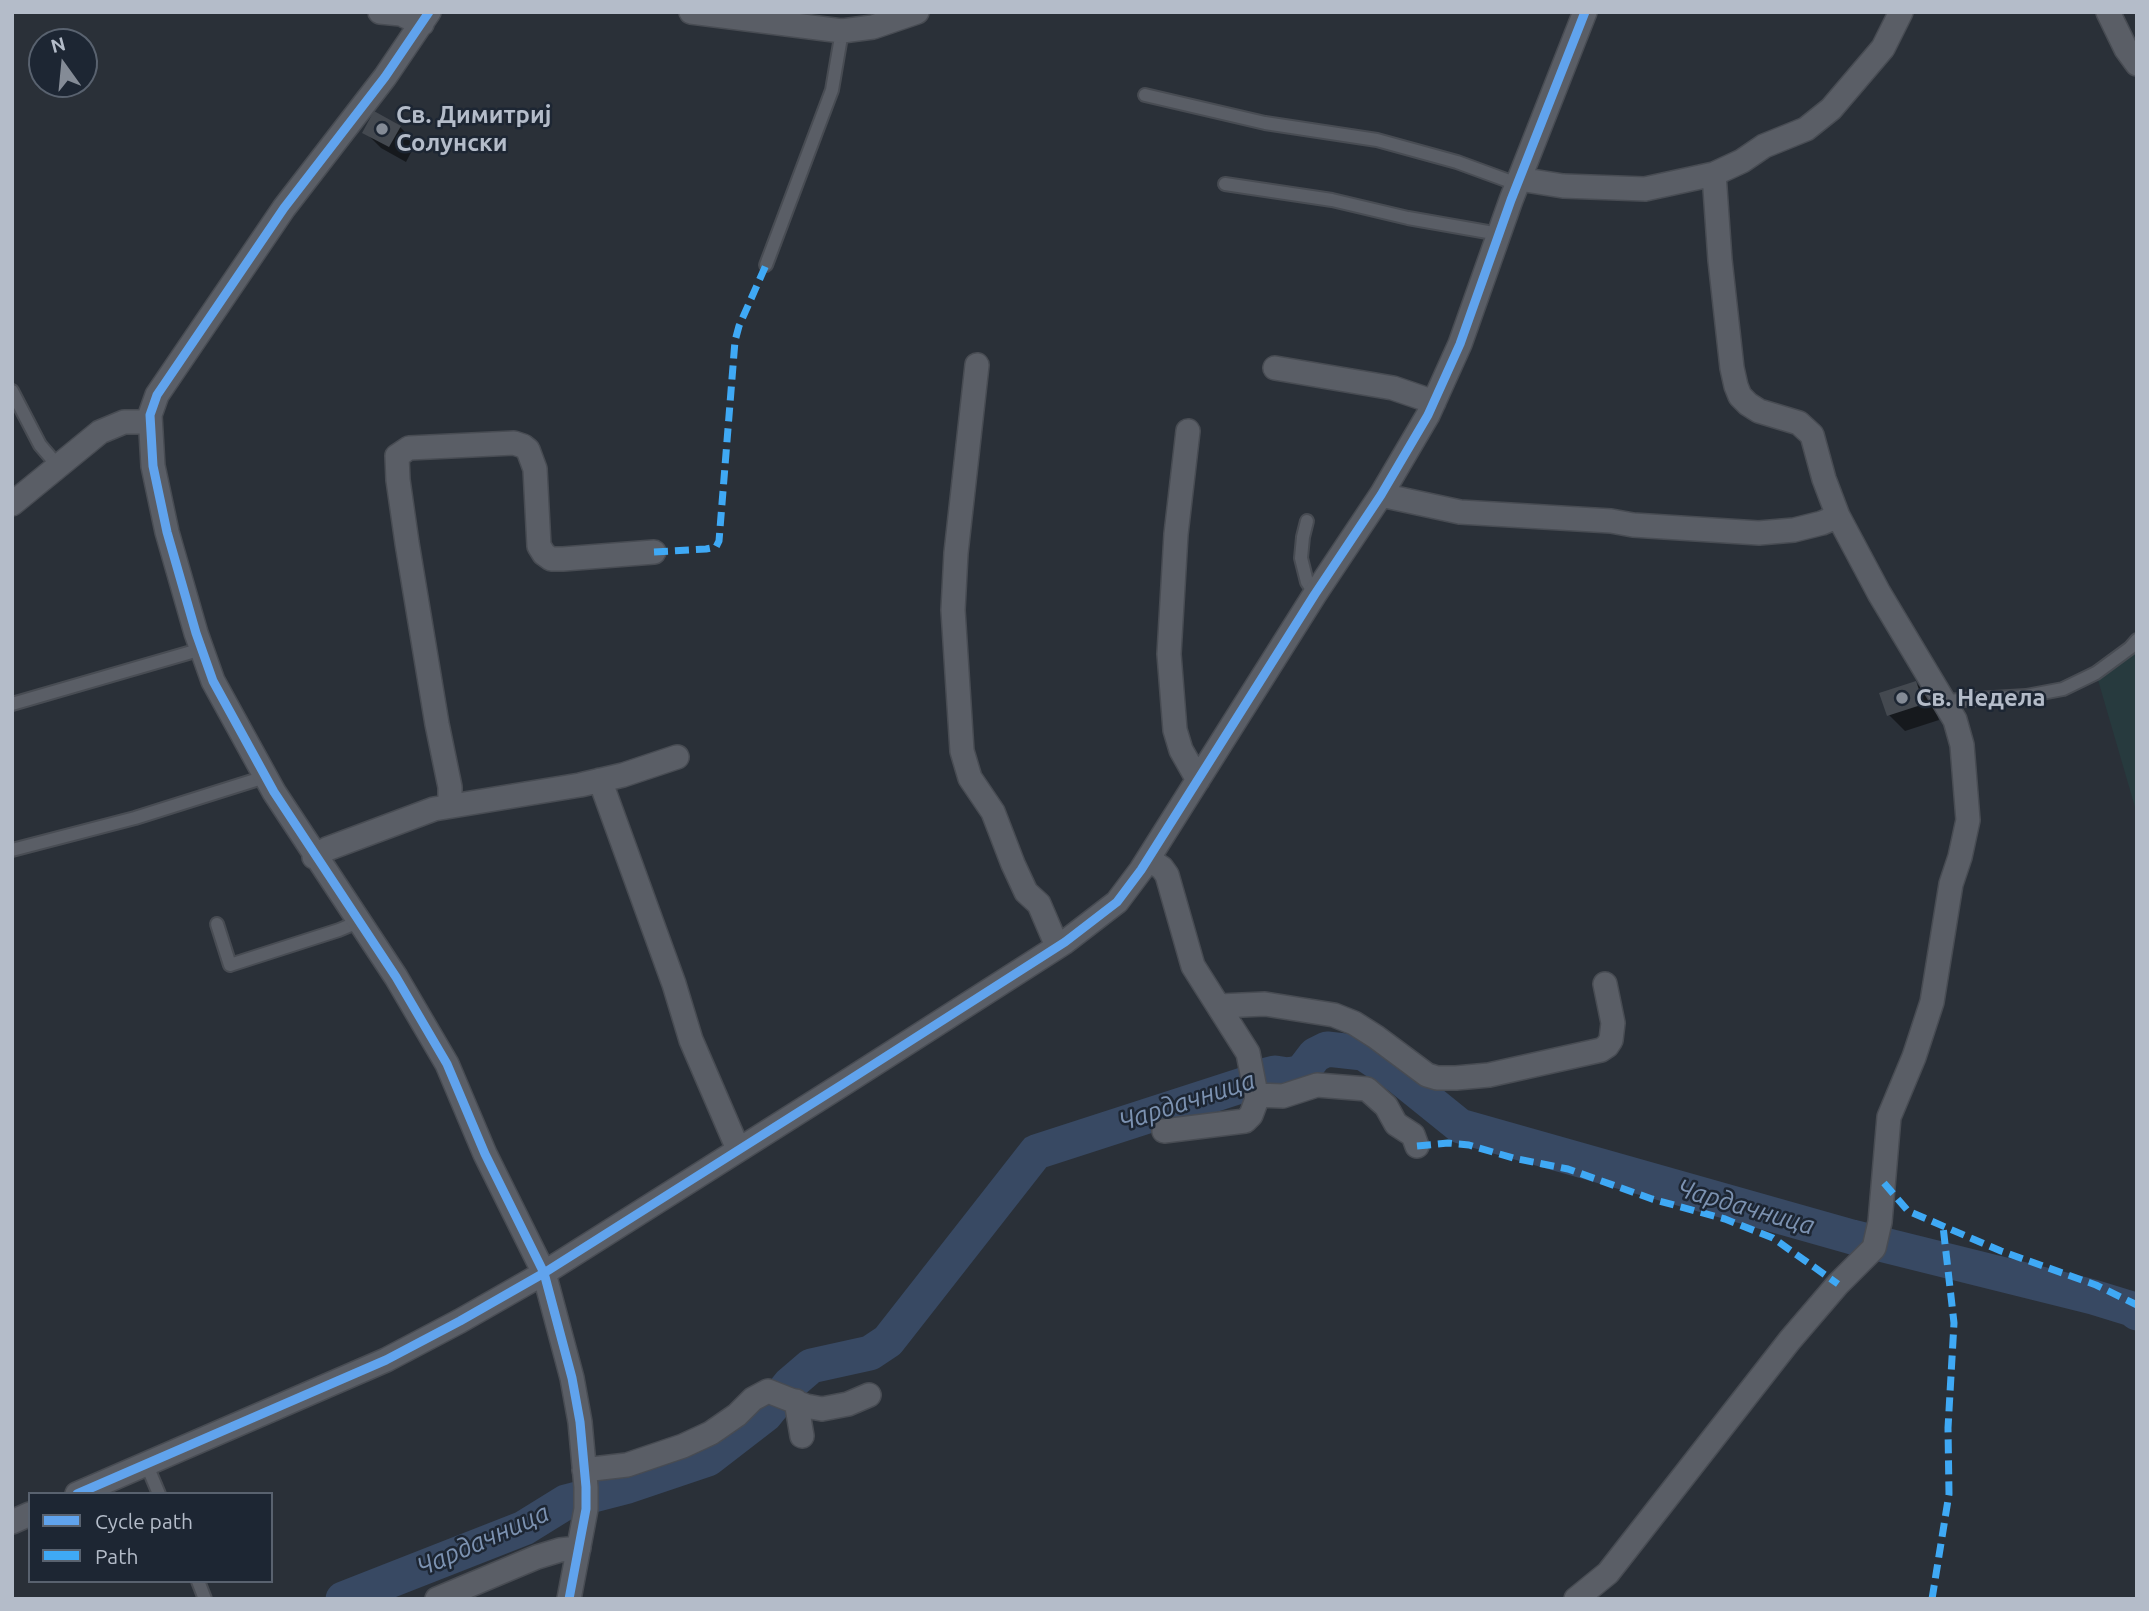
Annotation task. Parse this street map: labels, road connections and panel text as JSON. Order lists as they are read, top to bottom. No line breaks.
{"water":["Чардачница"],"places":["Св. Димитриј Солунски","Св. Недела"],"legend":["Cycle path","Path"],"north":"top"}
